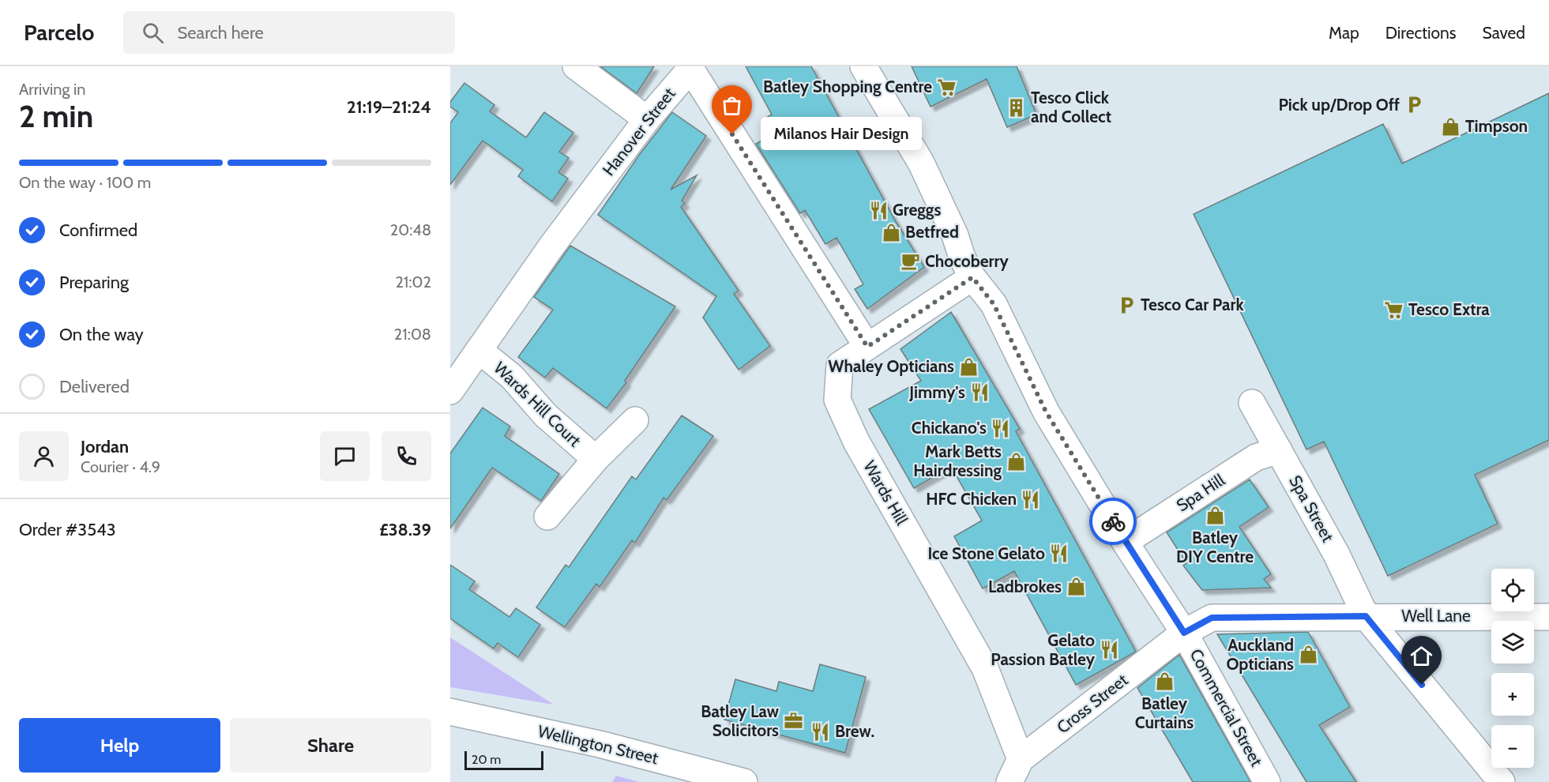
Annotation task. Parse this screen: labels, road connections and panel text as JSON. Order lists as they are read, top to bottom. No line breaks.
{"streets":{"street":["Hanover Street","Wards Hill Court","Wards Hill","Spa Hill","Spa Street","Well Lane","Cross Street","Commercial Street","Wellington Street"]},"crossings":[["Hanover Street","Wards Hill Court"],["Hanover Street","Wards Hill"],["Wards Hill","Cross Street"],["Wards Hill","Commercial Street"],["Spa Hill","Spa Street"],["Spa Hill","Commercial Street"],["Spa Street","Well Lane"],["Well Lane","Cross Street"],["Well Lane","Commercial Street"],["Cross Street","Commercial Street"]],"places":{"supermarket":["Batley Shopping Centre","Tesco Extra"],"parking":["Pick up/Drop Off","Tesco Car Park"],"building":["Tesco Click and Collect"],"shop":["Timpson","Betfred","Whaley Opticians","Mark Betts Hairdressing","Batley DIY Centre","Ladbrokes","Auckland Opticians","Batley Curtains"],"other":["Milanos Hair Design"],"restaurant":["Greggs","Jimmy's","Chickano's","HFC Chicken","Ice Stone Gelato","Gelato Passion Batley","Brew."],"cafe":["Chocoberry"],"office":["Batley Law Solicitors"]},"scale_bar":"20 m","page":{"header":"Parcelo","search":"Search here","nav":["Map","Directions","Saved"],"heading":["2 min","Arriving in","21:19–21:24"],"panel":["Jordan","Courier · 4.9","Order #3543","£38.39"],"bubble":"Milanos Hair Design","bar":"On the way · 100 m","list":[["Confirmed","20:48"],["Preparing","21:02"],["On the way","21:08"],"Delivered"],"map_buttons":["+","−"],"buttons":["Help","Share"],"scale":"20 m"}}
